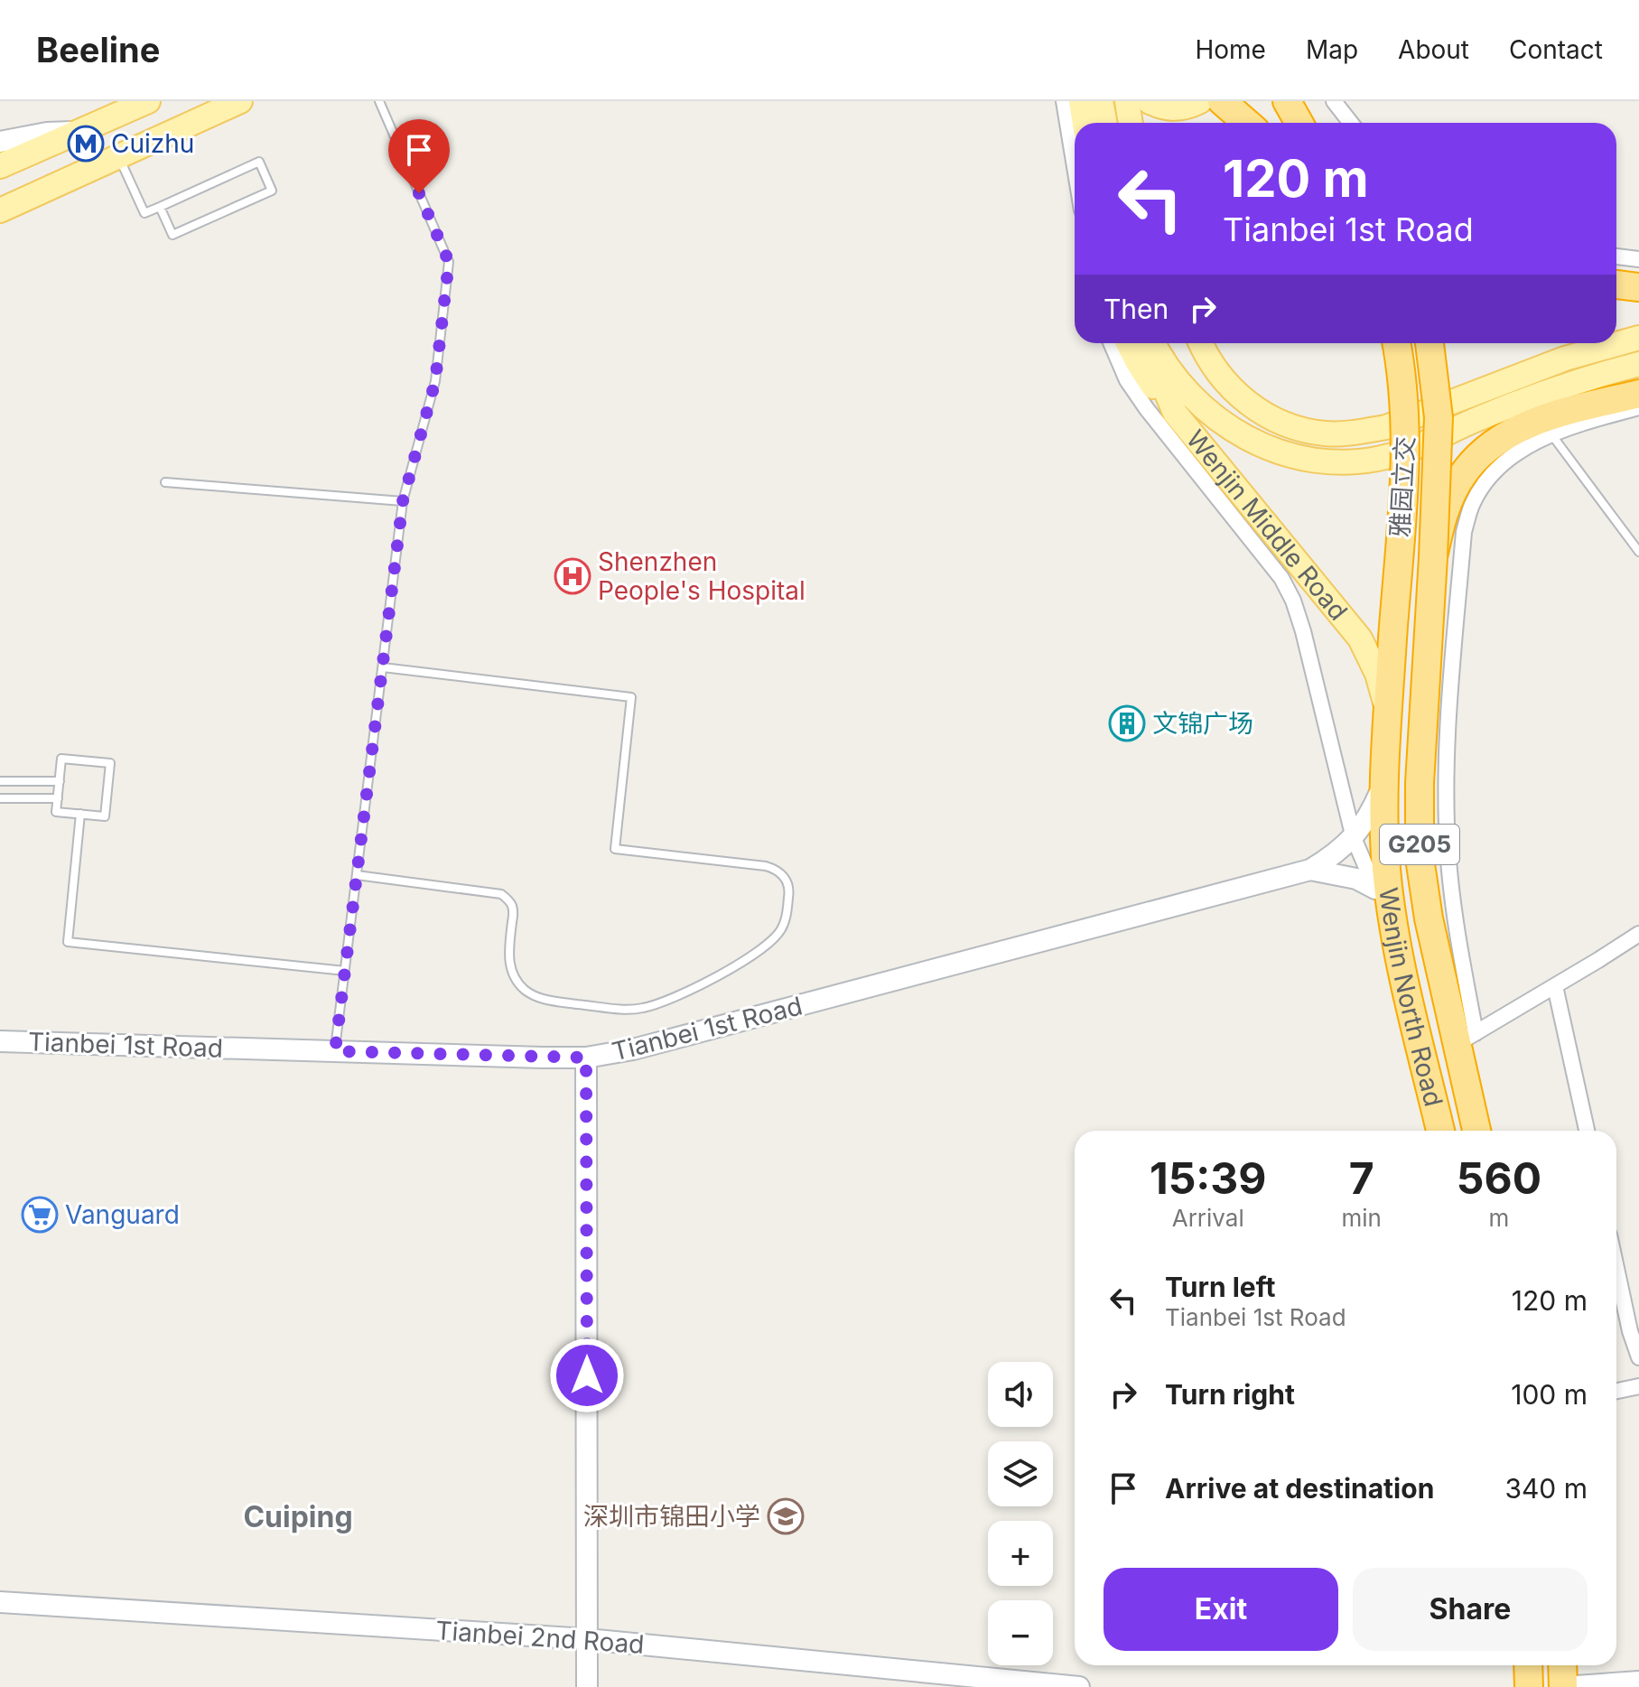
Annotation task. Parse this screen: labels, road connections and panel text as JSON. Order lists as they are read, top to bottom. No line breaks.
{"streets":{"highway":["雅园立交","G205","Wenjin North Road"],"main road":["Wenjin Middle Road"],"street":["Tianbei 1st Road","Tianbei 2nd Road"]},"crossings":[["雅园立交","Wenjin North Road"],["Wenjin Middle Road","Wenjin North Road"],["G205","Wenjin North Road"],["Wenjin North Road","Tianbei 1st Road"]],"districts":["Cuiping"],"places":{"metro station":["Cuizhu"],"hospital":["Shenzhen People's Hospital"],"building":["文锦广场"],"supermarket":["Vanguard"],"school or university":["深圳市锦田小学"]},"page":{"header":"Beeline","nav":["Home","Map","About","Contact"],"turn":["120 m","Tianbei 1st Road"],"then":"Then","eta":["15:39","Arrival","7","min","560","m"],"list":[{"name":"Turn left","note":"Tianbei 1st Road","value":"120 m"},{"name":"Turn right","value":"100 m"},{"name":"Arrive at destination","value":"340 m"}],"map_buttons":["+","−"],"buttons":["Exit","Share"]}}
